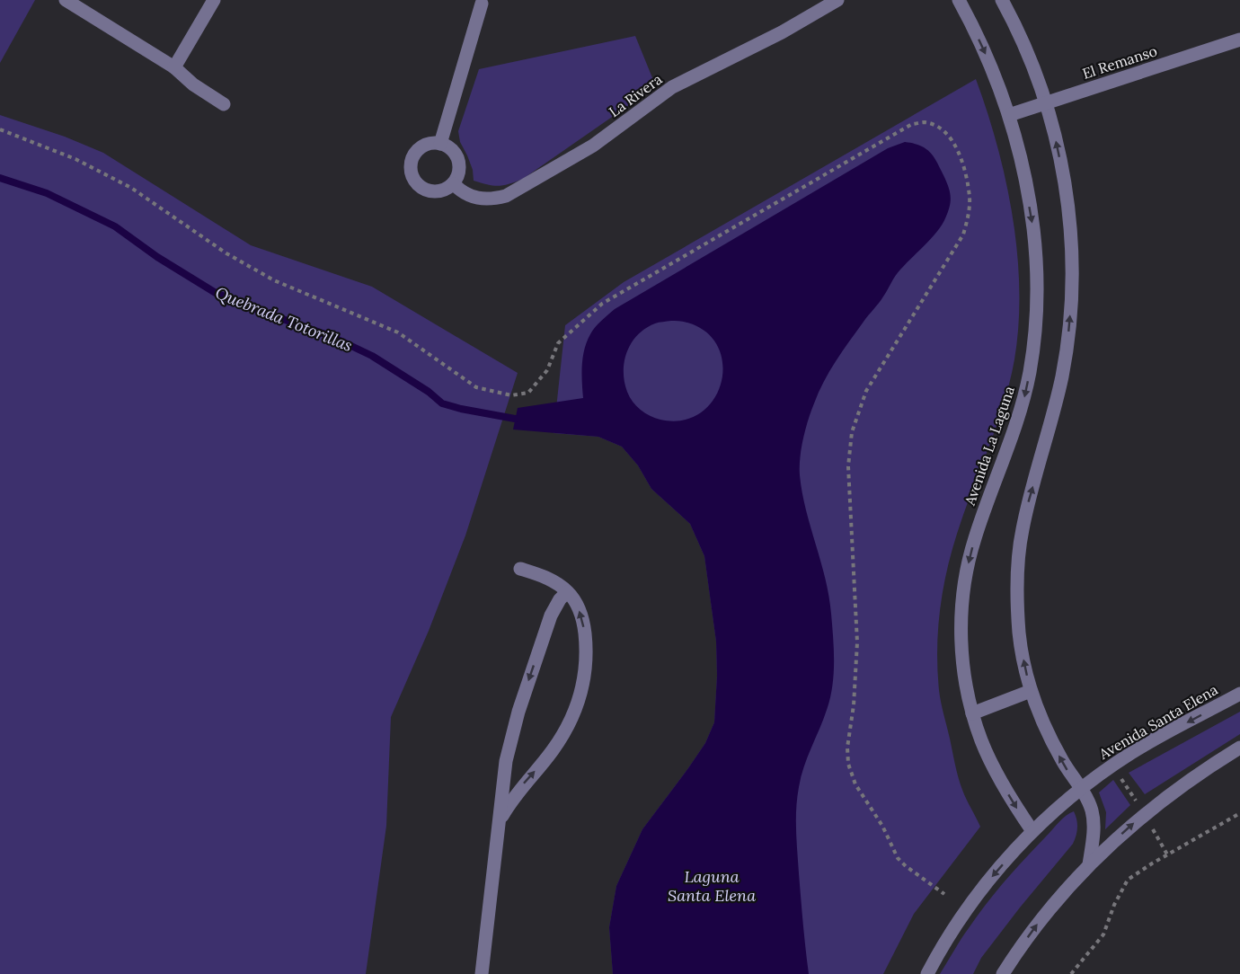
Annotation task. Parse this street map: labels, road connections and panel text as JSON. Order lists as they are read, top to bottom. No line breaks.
{"streets":{"street":["El Remanso","La Rivera","Avenida La Laguna","Avenida Santa Elena"]},"crossings":[["El Remanso","Avenida La Laguna"],["Avenida La Laguna","Avenida Santa Elena"]],"water":["Quebrada Totorillas","Laguna Santa Elena"]}
